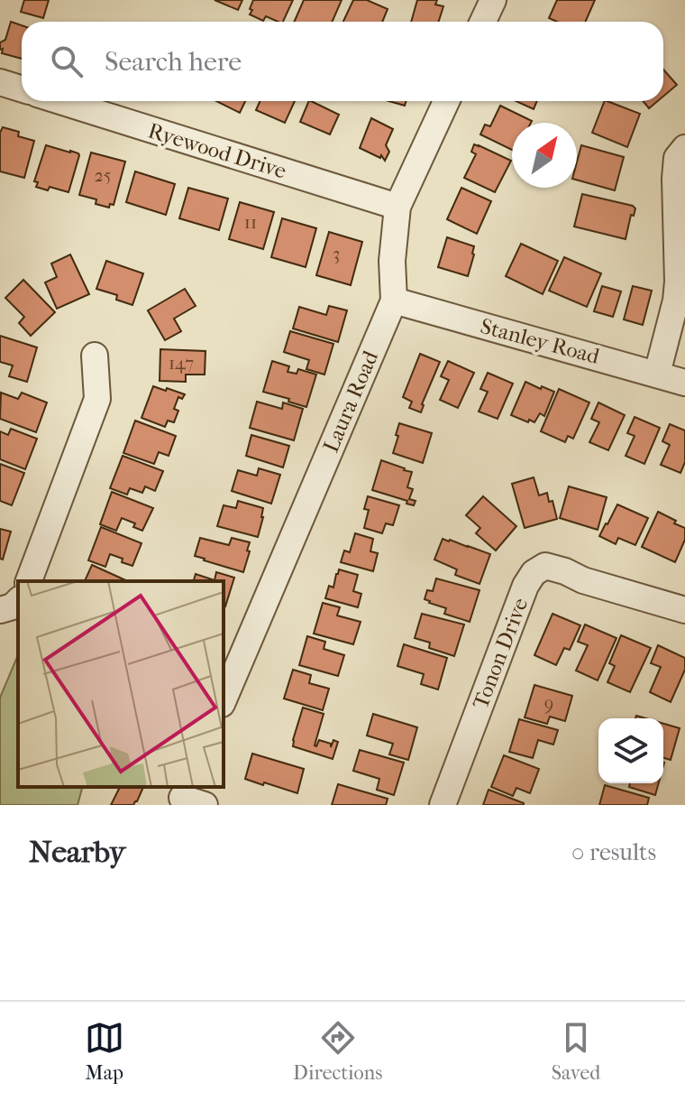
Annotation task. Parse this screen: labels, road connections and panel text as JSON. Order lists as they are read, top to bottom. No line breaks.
{"streets":{"street":["Ryewood Drive","Stanley Road","Laura Road","Tonon Drive"]},"crossings":[["Ryewood Drive","Laura Road"],["Stanley Road","Laura Road"]],"house_numbers":["25","11","3","147","9"],"north":"top right","page":{"search":"Search here","heading":["Nearby","0 results"],"nav":["Map","Directions","Saved"]}}
